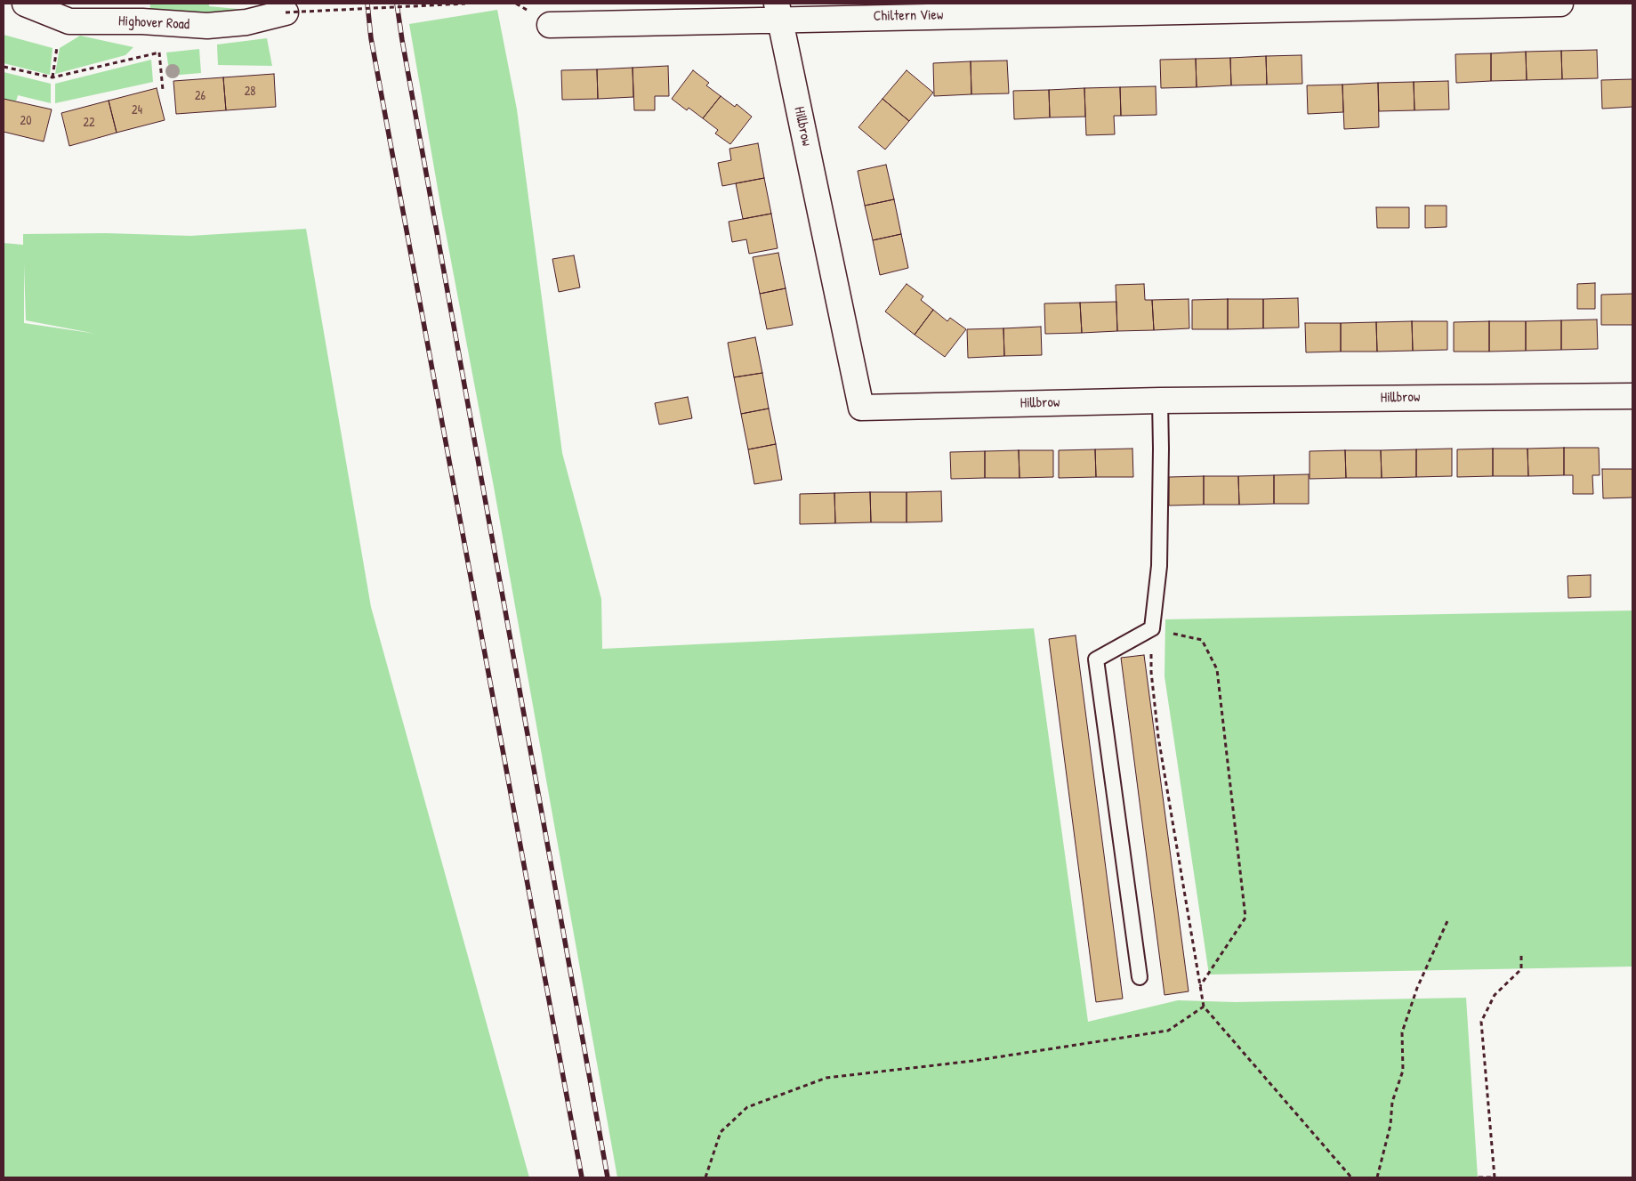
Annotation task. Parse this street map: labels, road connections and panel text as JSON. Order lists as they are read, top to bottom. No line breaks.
{"streets":{"street":["Chiltern View","Highover Road","Hillbrow"]},"crossings":[["Chiltern View","Hillbrow"]],"house_numbers":["28","26","24","20","22"]}
